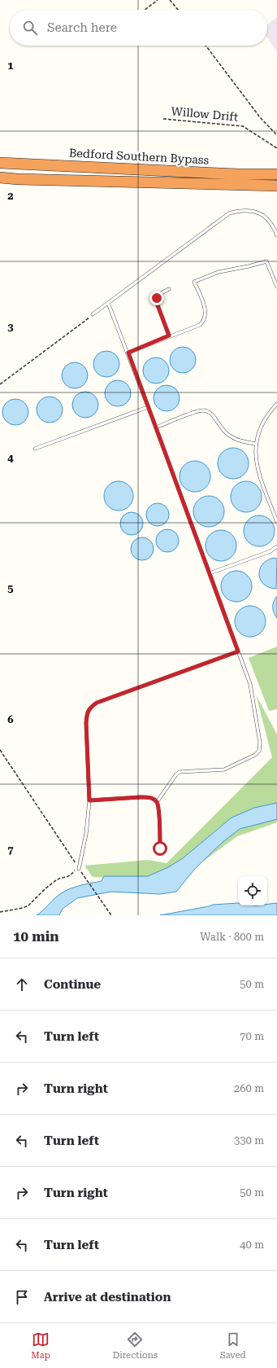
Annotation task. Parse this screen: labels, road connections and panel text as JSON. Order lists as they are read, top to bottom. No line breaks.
{"streets":{"highway":["Bedford Southern Bypass"],"path":["Willow Drift"]},"page":{"search":"Search here","heading":["10 min","Walk · 800 m"],"list":[["Continue","50 m"],["Turn left","70 m"],["Turn right","260 m"],["Turn left","330 m"],["Turn right","50 m"],["Turn left","40 m"],"Arrive at destination"],"nav":["Map","Directions","Saved"]},"grid":{"rows":["1","2","3","4","5","6","7"]}}
